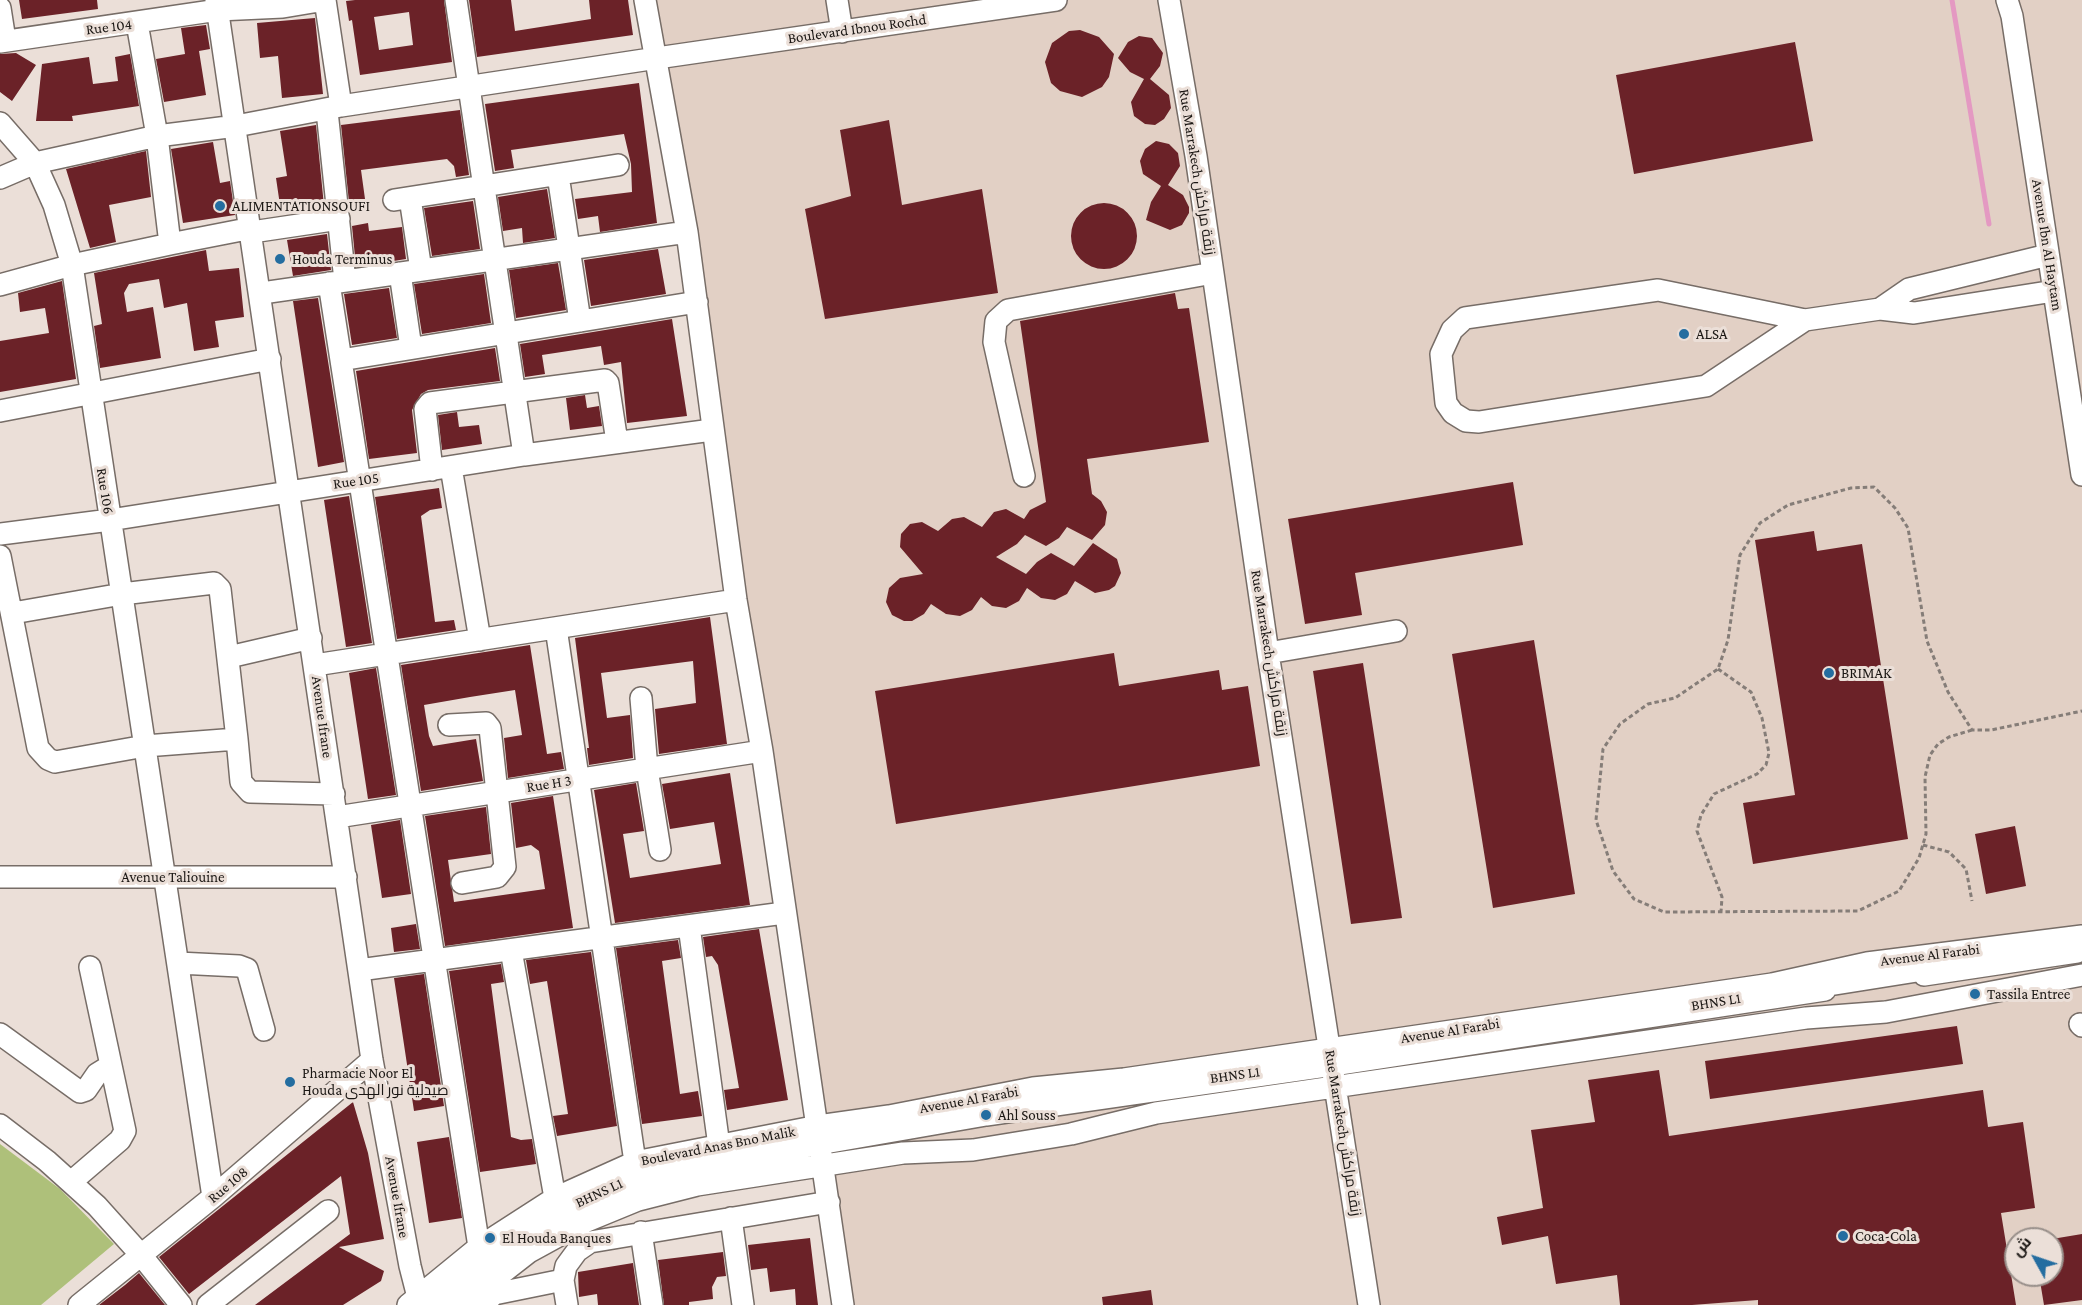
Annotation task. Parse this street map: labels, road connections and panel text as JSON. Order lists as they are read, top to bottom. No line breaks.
{"streets":{"street":["Rue 104","Boulevard Ibnou Rochd","Rue Marrakech زنقة مراكش","Avenue Ibn Al Haytam","Rue 105","Rue 106","Avenue Ifrane","Rue H 3","Avenue Taliouine","Avenue Al Farabi","BHNS L1","Boulevard Anas Bno Malik","Rue 108"]},"crossings":[["Rue 104","Avenue Ifrane"],["Boulevard Ibnou Rochd","Rue 106"],["Boulevard Ibnou Rochd","Avenue Ifrane"],["Rue Marrakech زنقة مراكش","Avenue Al Farabi"],["Rue Marrakech زنقة مراكش","BHNS L1"],["Rue 105","Rue 106"],["Rue 105","Avenue Ifrane"],["Rue 106","Avenue Taliouine"],["Rue 106","Rue 108"],["Avenue Ifrane","Rue H 3"],["Avenue Ifrane","Avenue Taliouine"],["Avenue Ifrane","BHNS L1"],["Avenue Ifrane","Boulevard Anas Bno Malik"],["Avenue Ifrane","Rue 108"],["Avenue Al Farabi","BHNS L1"],["Avenue Al Farabi","Boulevard Anas Bno Malik"],["BHNS L1","Boulevard Anas Bno Malik"]],"places":["ALIMENTATIONSOUFI","Houda Terminus","ALSA","BRIMAK","Tassila Entree","Pharmacie Noor El Houda صيدلية نور الهدى","Ahl Souss","Coca-Cola","El Houda Banques"],"north":"top left"}
